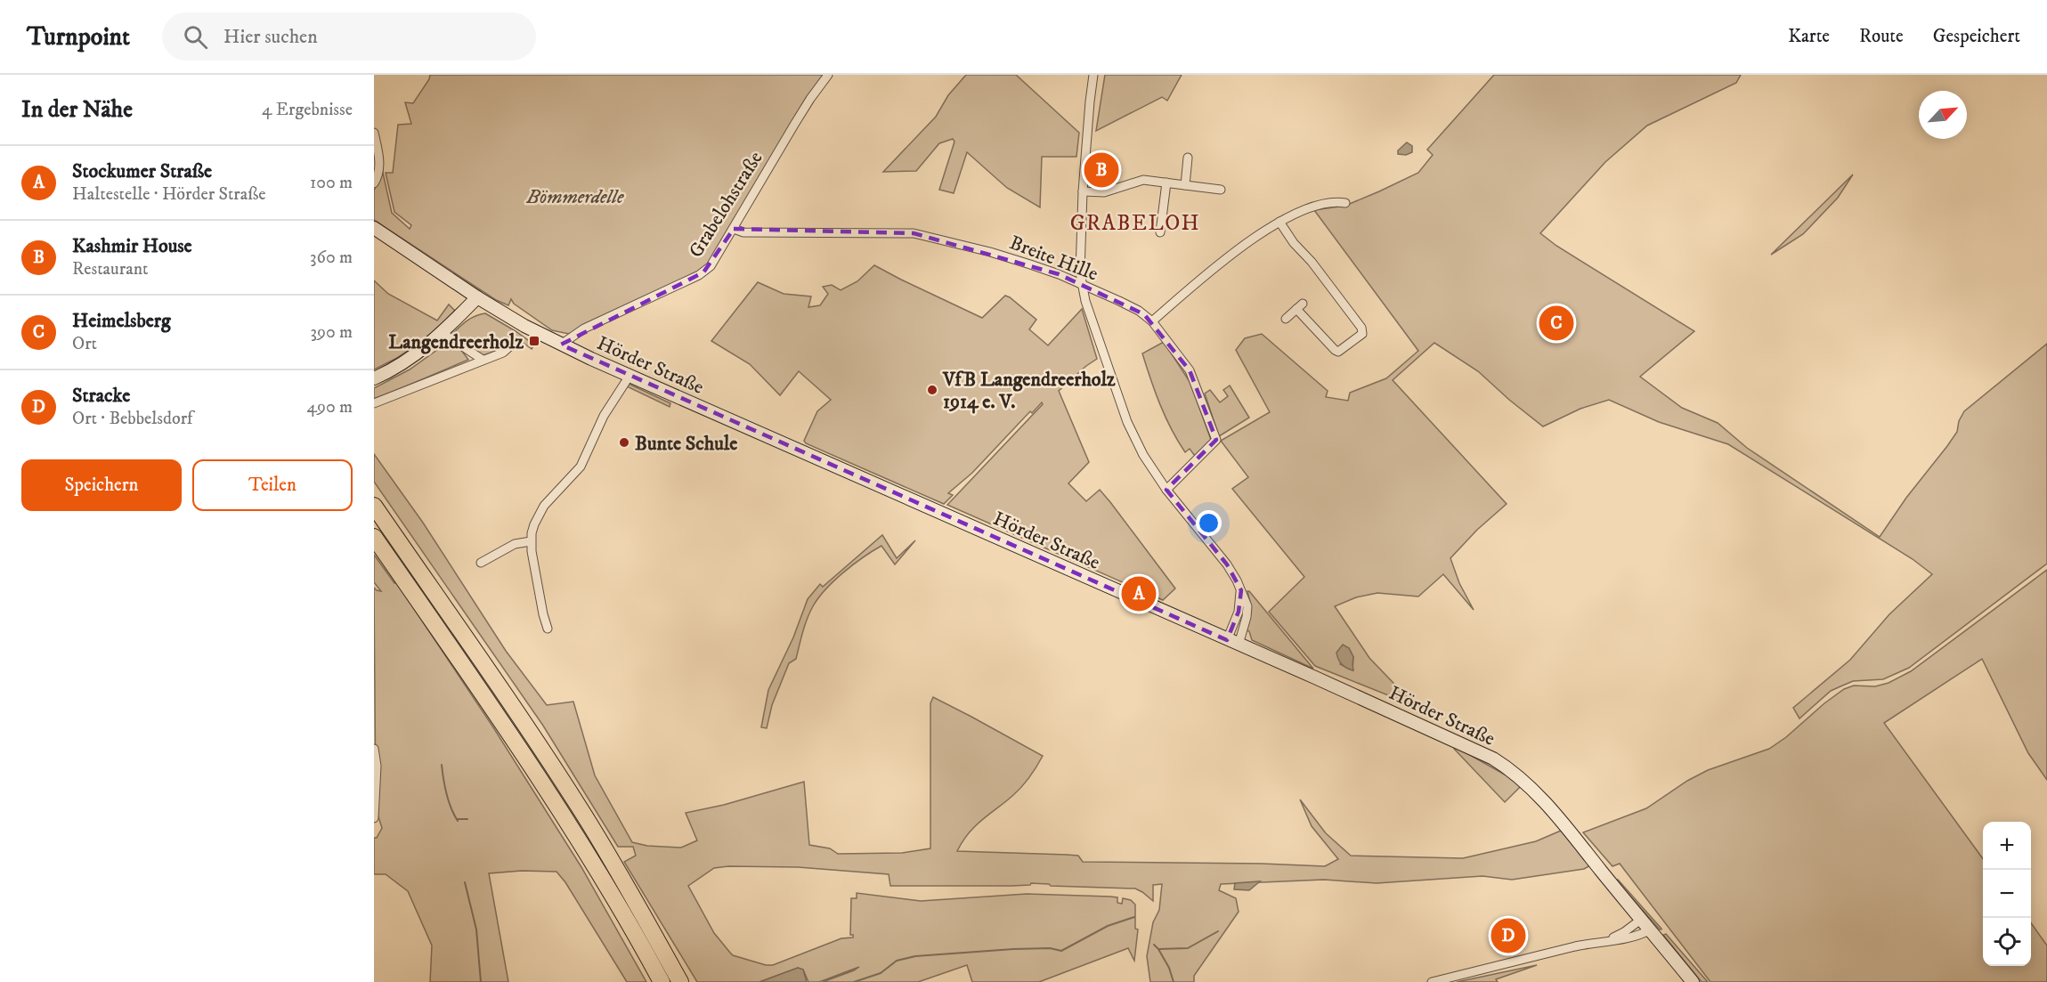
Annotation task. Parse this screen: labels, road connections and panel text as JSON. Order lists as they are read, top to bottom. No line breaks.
{"streets":{"main road":["Hörder Straße"],"street":["Grabelohstraße","Breite Hille"]},"crossings":[["Grabelohstraße","Breite Hille"],["Grabelohstraße","Hörder Straße"]],"districts":["GRABELOH"],"parks":["Bömmerdelle"],"places":{"transit":["Langendreerholz"],"other":["VfB Langendreerholz 1914 e. V.","Bunte Schule"]},"north":"top right","page":{"header":"Turnpoint","search":"Hier suchen","nav":["Karte","Route","Gespeichert"],"heading":["In der Nähe","4 Ergebnisse"],"list":[{"mark":"A","name":"Stockumer Straße","note":"Haltestelle · Hörder Straße","value":"100 m"},{"mark":"B","name":"Kashmir House","note":"Restaurant","value":"360 m"},{"mark":"C","name":"Heimelsberg","note":"Ort","value":"390 m"},{"mark":"D","name":"Stracke","note":"Ort · Bebbelsdorf","value":"490 m"}],"pins":["B","C","A","D"],"buttons":["Speichern","Teilen"],"map_buttons":["+","−"]}}
